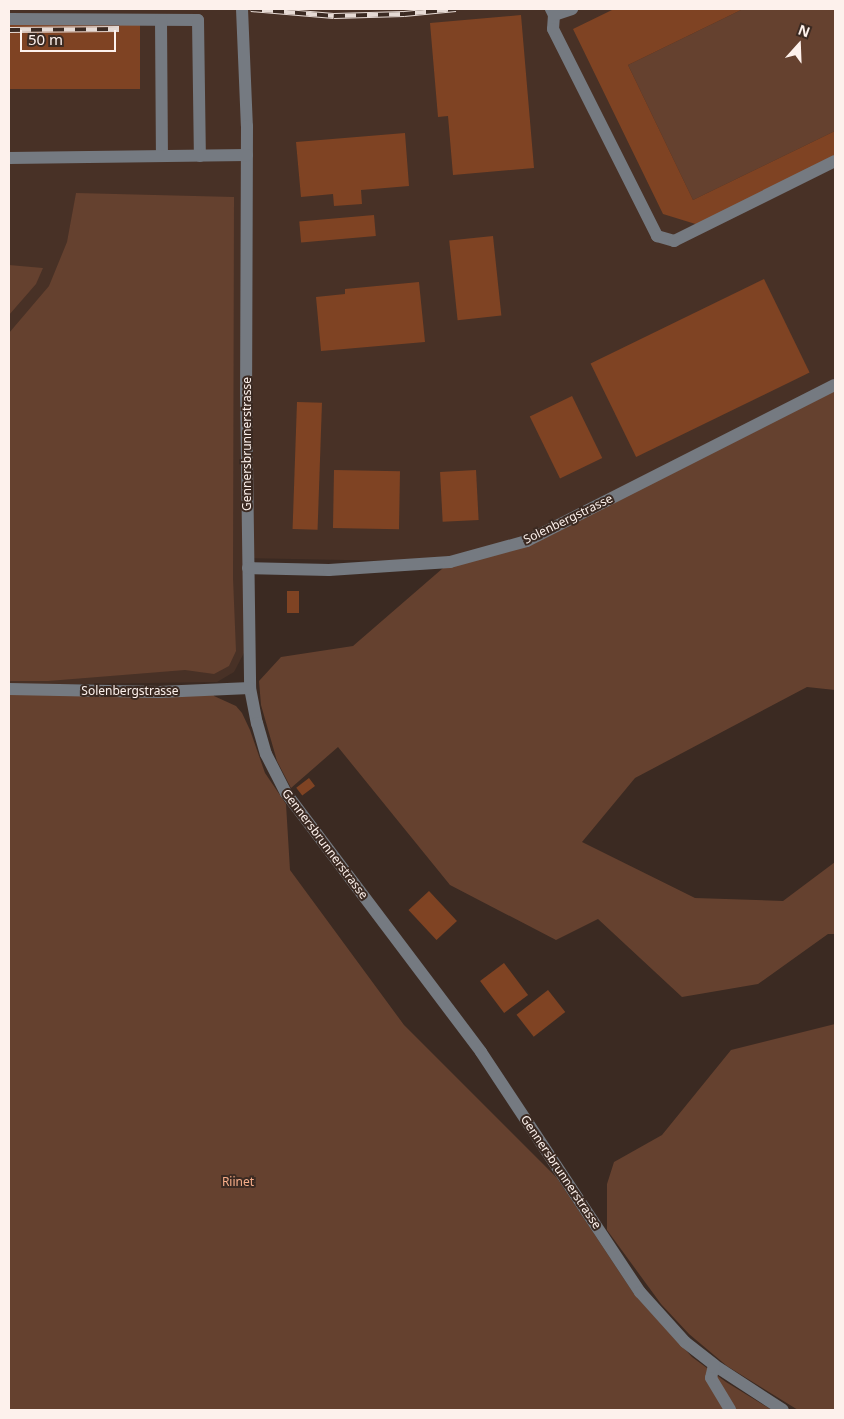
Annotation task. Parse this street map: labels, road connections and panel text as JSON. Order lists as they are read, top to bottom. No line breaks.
{"streets":{"street":["Gennersbrunnerstrasse","Solenbergstrasse"]},"crossings":[["Gennersbrunnerstrasse","Solenbergstrasse"]],"parks":["Riinet"],"scale_bar":"50 m","north":"top"}
